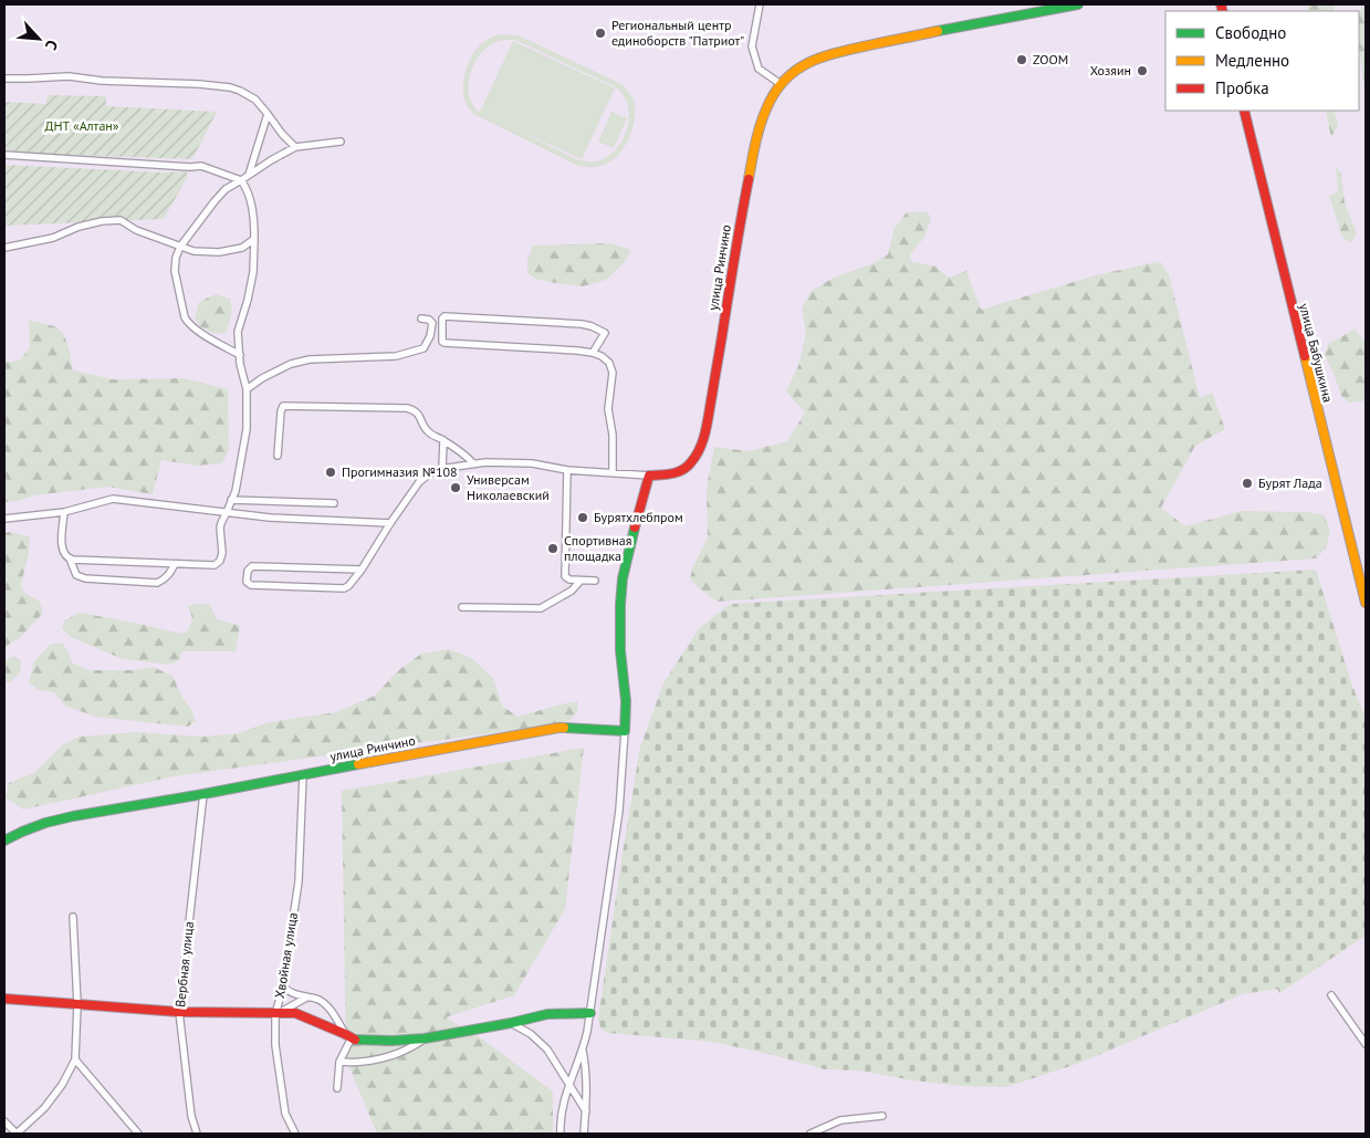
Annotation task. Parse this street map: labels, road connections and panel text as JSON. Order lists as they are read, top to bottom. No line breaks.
{"streets":{"street":["улица Ринчино","улица Бабушкина","Хвойная улица","Вербная улица"]},"crossings":[["улица Ринчино","Хвойная улица"],["улица Ринчино","Вербная улица"]],"parks":["ДНТ «Алтан»"],"places":["Региональный центр единоборств \"Патриот\"","ZOOM","Хозяин","Прогимназия №108","Бурят Лада","Универсам Николаевский","Бурятхлебпром","Спортивная площадка"],"legend":["Свободно","Медленно","Пробка"],"north":"bottom right"}
